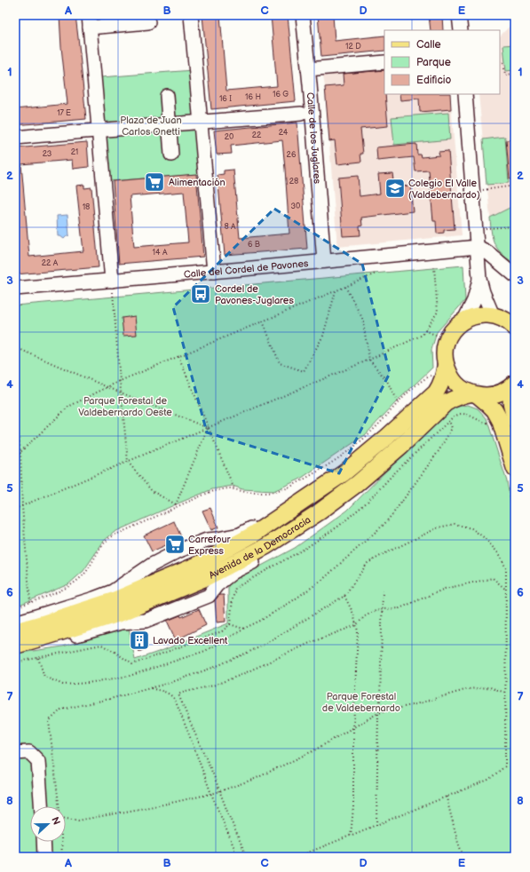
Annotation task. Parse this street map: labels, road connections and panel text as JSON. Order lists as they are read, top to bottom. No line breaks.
{"streets":{"main road":["Avenida de la Democracia"],"street":["Calle de los Juglares","Calle del Cordel de Pavones"]},"crossings":[["Calle de los Juglares","Calle del Cordel de Pavones"]],"parks":["Plaza de Juan Carlos Onetti","Parque Forestal de Valdebernardo Oeste","Parque Forestal de Valdebernardo"],"places":{"supermarket":["Alimentación","Carrefour Express"],"school or university":["Colegio El Valle (Valdebernardo)"],"bus stop":["Cordel de Pavones-Juglares"],"building":["Lavado Excellent"]},"house_numbers":["12 D","16 G","16 H","16 I","17 E","24","22","20","21","23","26","28","30","18","8 A","6 B","14 A","22 A"],"legend":["Calle","Parque","Edificio"],"north":"right","grid":{"columns":["A","B","C","D","E"],"rows":["1","2","3","4","5","6","7","8"]}}
